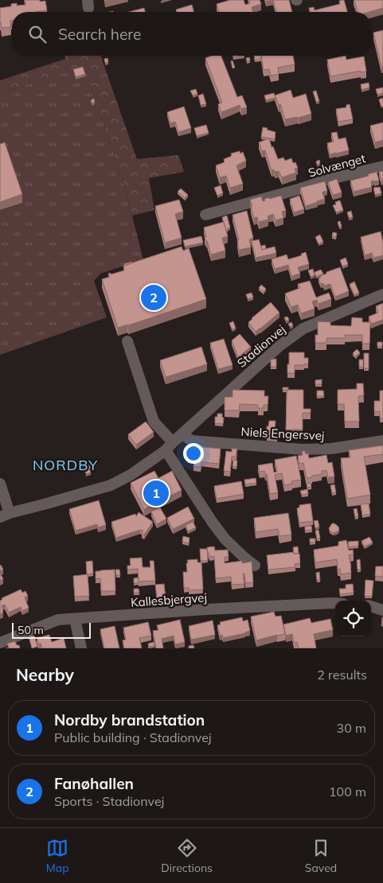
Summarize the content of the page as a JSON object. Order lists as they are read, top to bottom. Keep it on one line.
{"streets":{"street":["Solvænget","Stadionvej","Niels Engersvej","Kallesbjergvej"]},"crossings":[["Stadionvej","Niels Engersvej"]],"districts":["NORDBY"],"scale_bar":"50 m","page":{"search":"Search here","pins":["2","1"],"scale":"50 m","heading":["Nearby","2 results"],"list":[{"mark":"1","name":"Nordby brandstation","note":"Public building · Stadionvej","value":"30 m"},{"mark":"2","name":"Fanøhallen","note":"Sports · Stadionvej","value":"100 m"}],"nav":["Map","Directions","Saved"]}}
